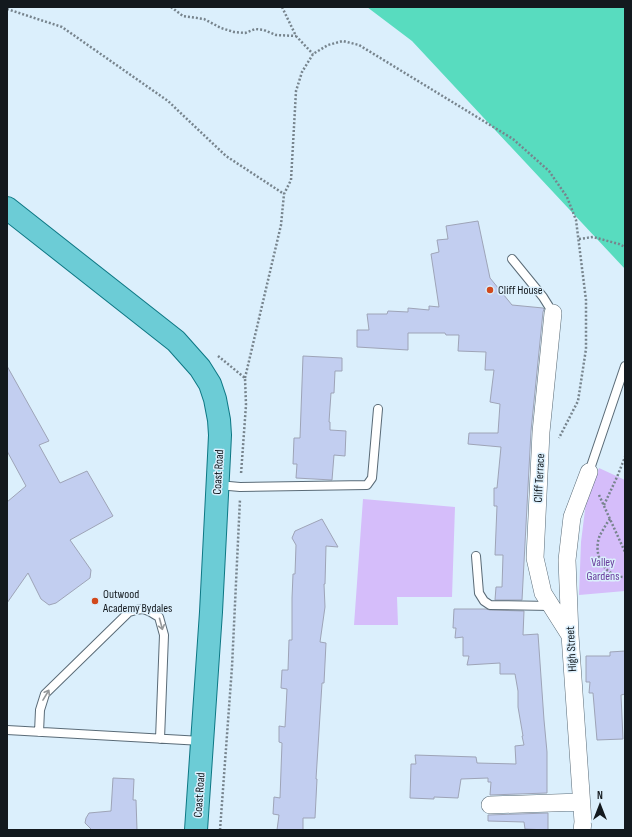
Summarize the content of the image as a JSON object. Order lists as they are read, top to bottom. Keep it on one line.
{"streets":{"main road":["Coast Road"],"street":["Cliff Terrace","High Street"]},"crossings":[["Cliff Terrace","High Street"]],"parks":["Valley Gardens"],"places":["Cliff House","Outwood Academy Bydales"],"north":"top"}
